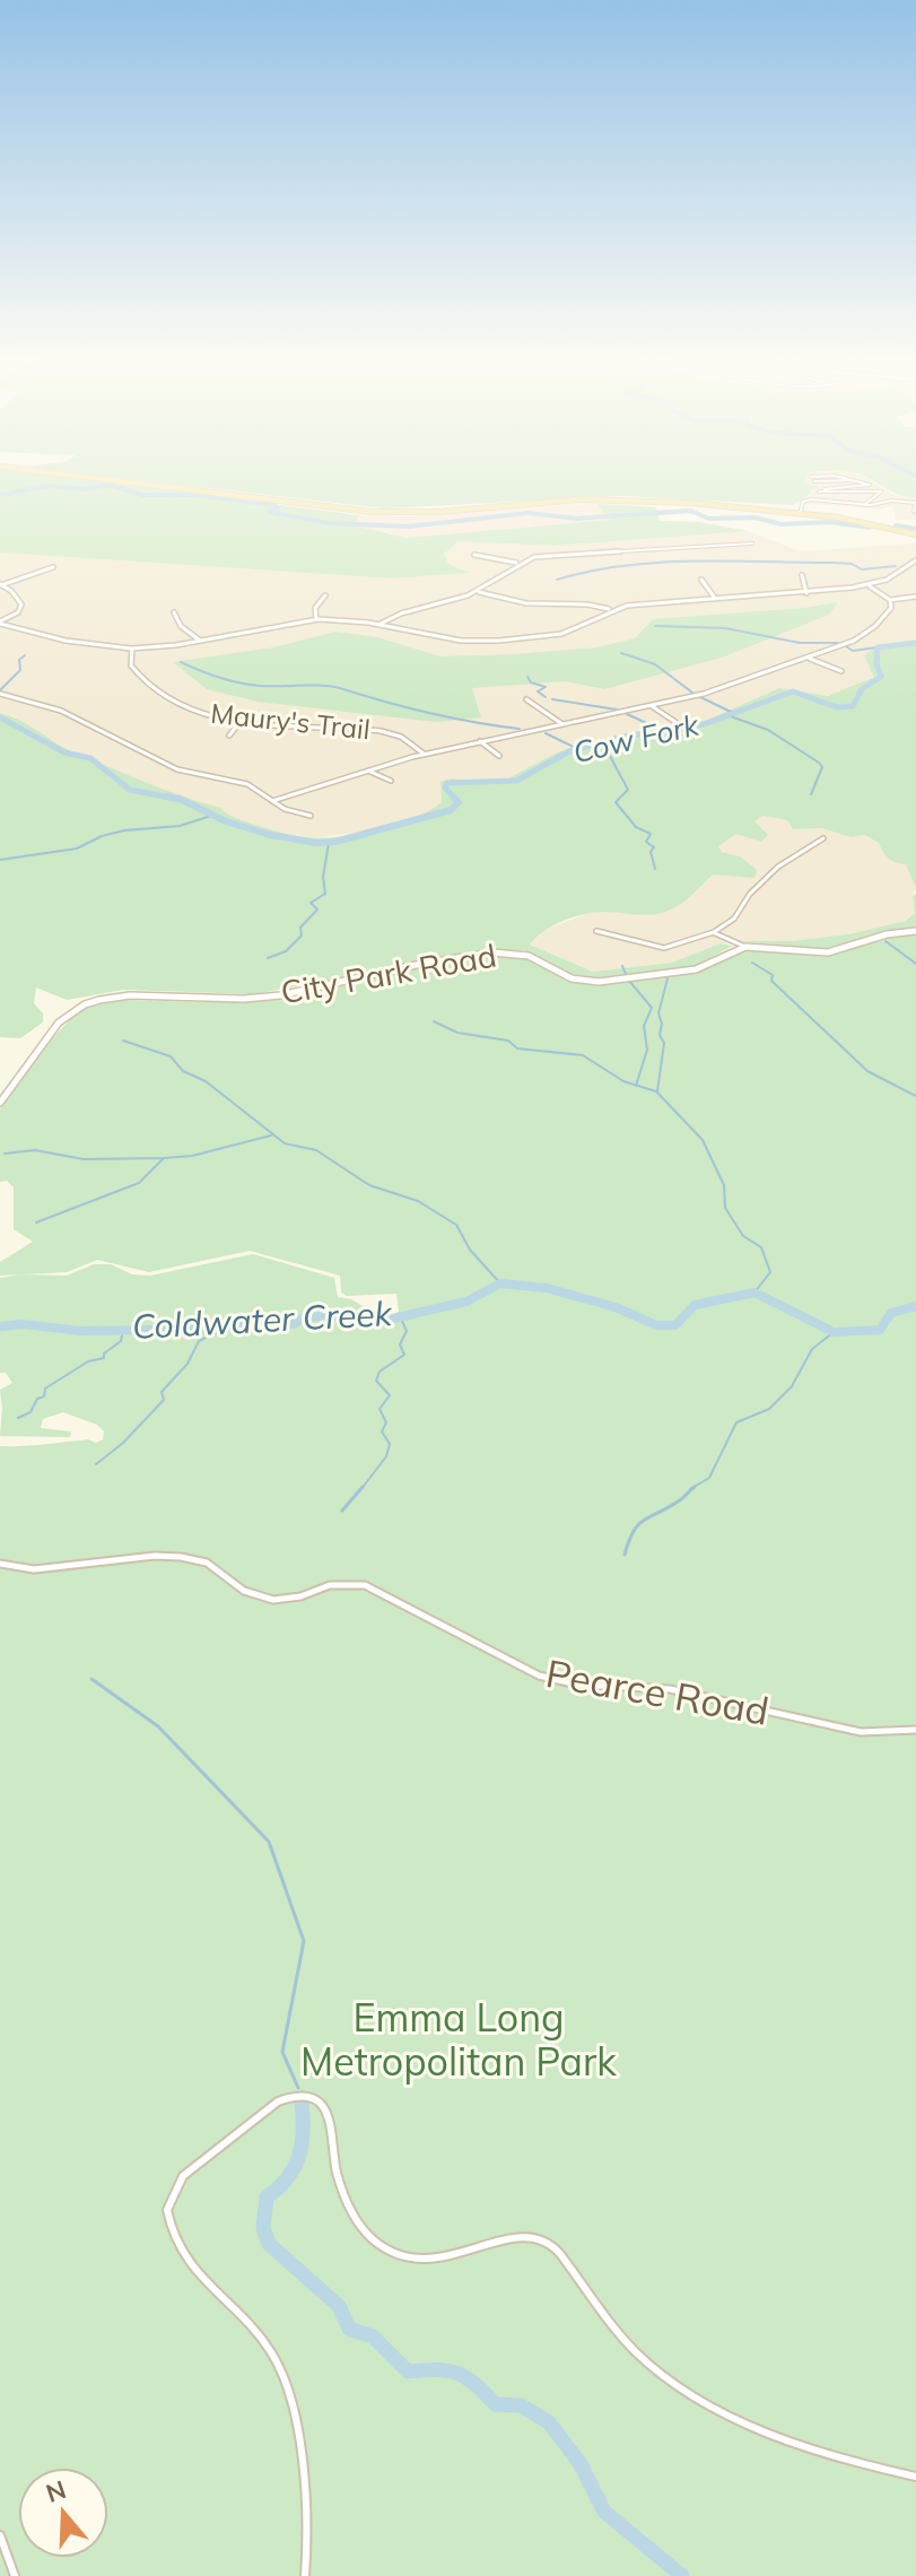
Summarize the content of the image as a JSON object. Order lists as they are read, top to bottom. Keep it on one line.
{"streets":{"street":["Maury's Trail","City Park Road","Pearce Road"]},"water":["Cow Fork","Coldwater Creek"],"parks":["Emma Long Metropolitan Park"],"north":"top"}
